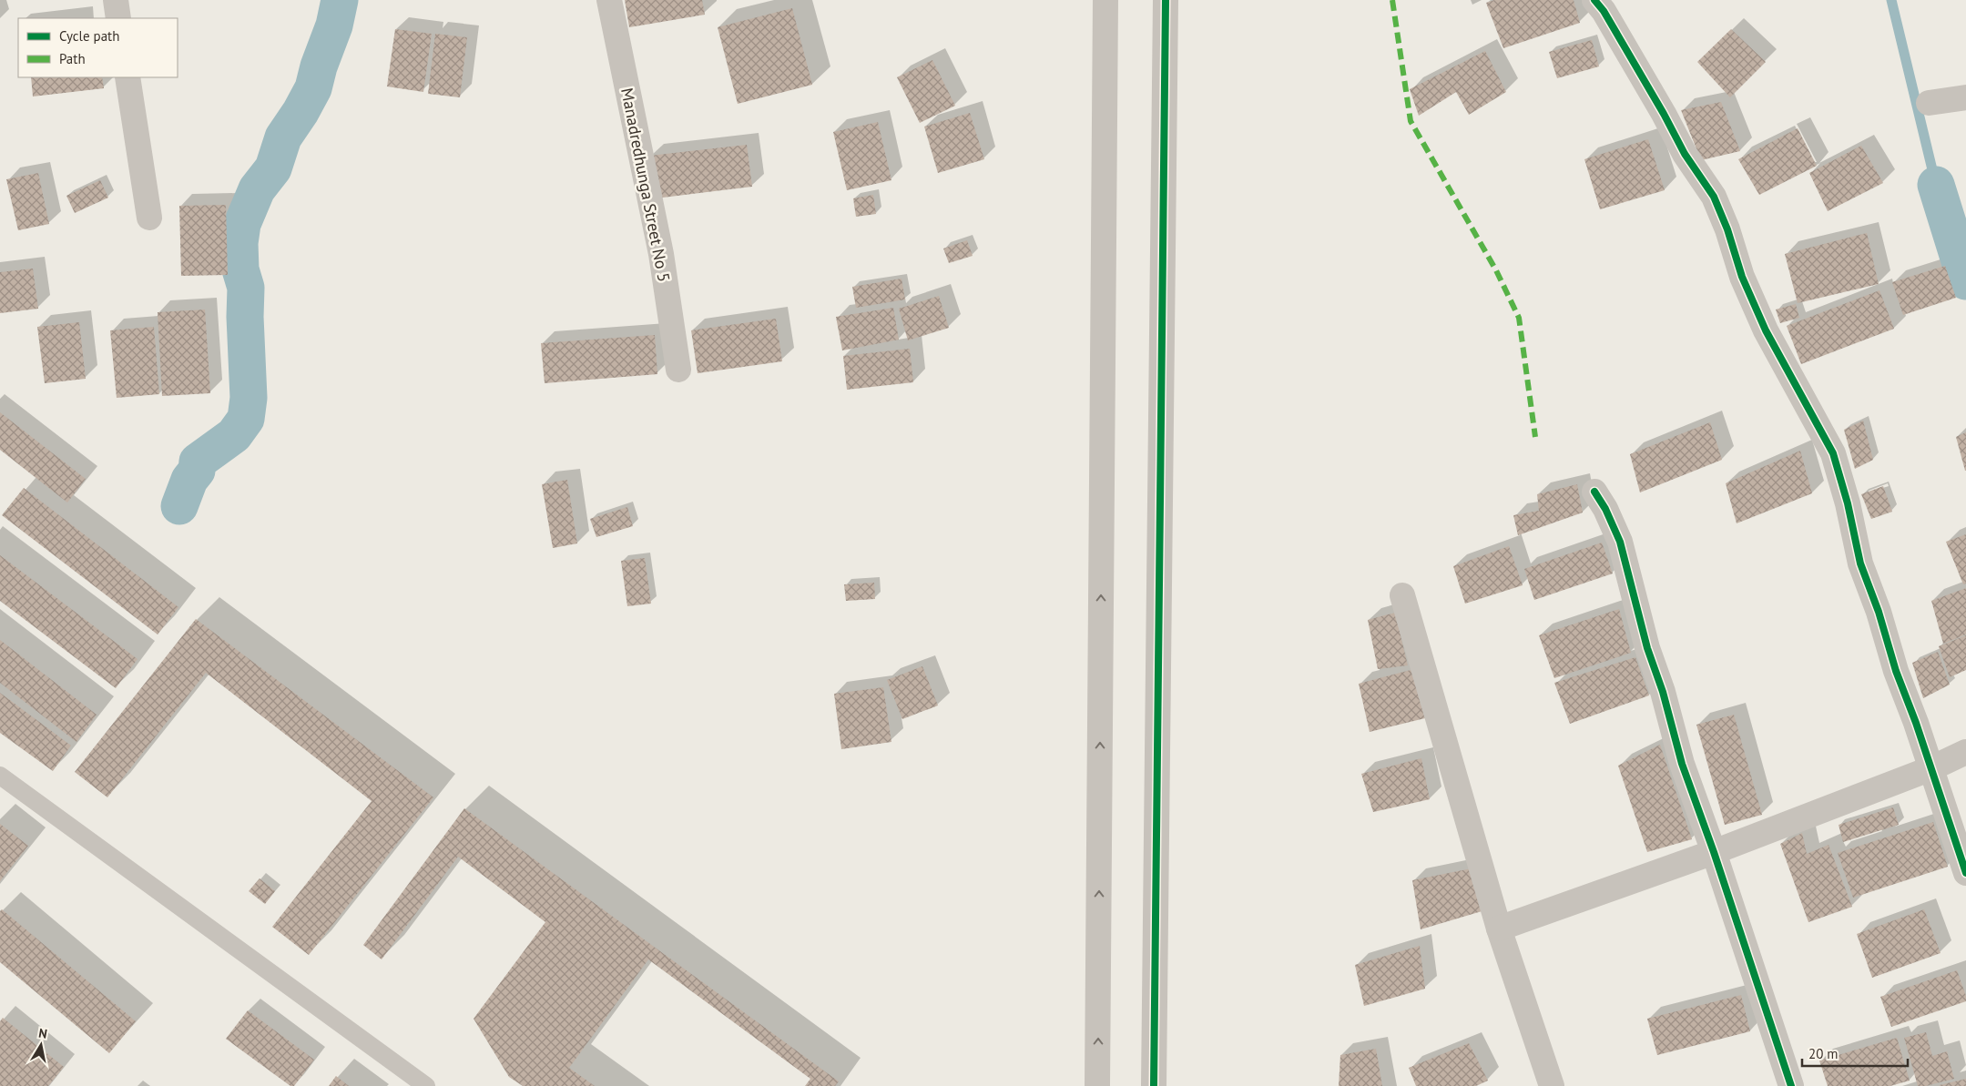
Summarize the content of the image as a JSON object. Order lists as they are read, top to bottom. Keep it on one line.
{"streets":{"street":["Manadredhunga Street No 5"]},"legend":["Cycle path","Path"],"scale_bar":"20 m","north":"top"}
